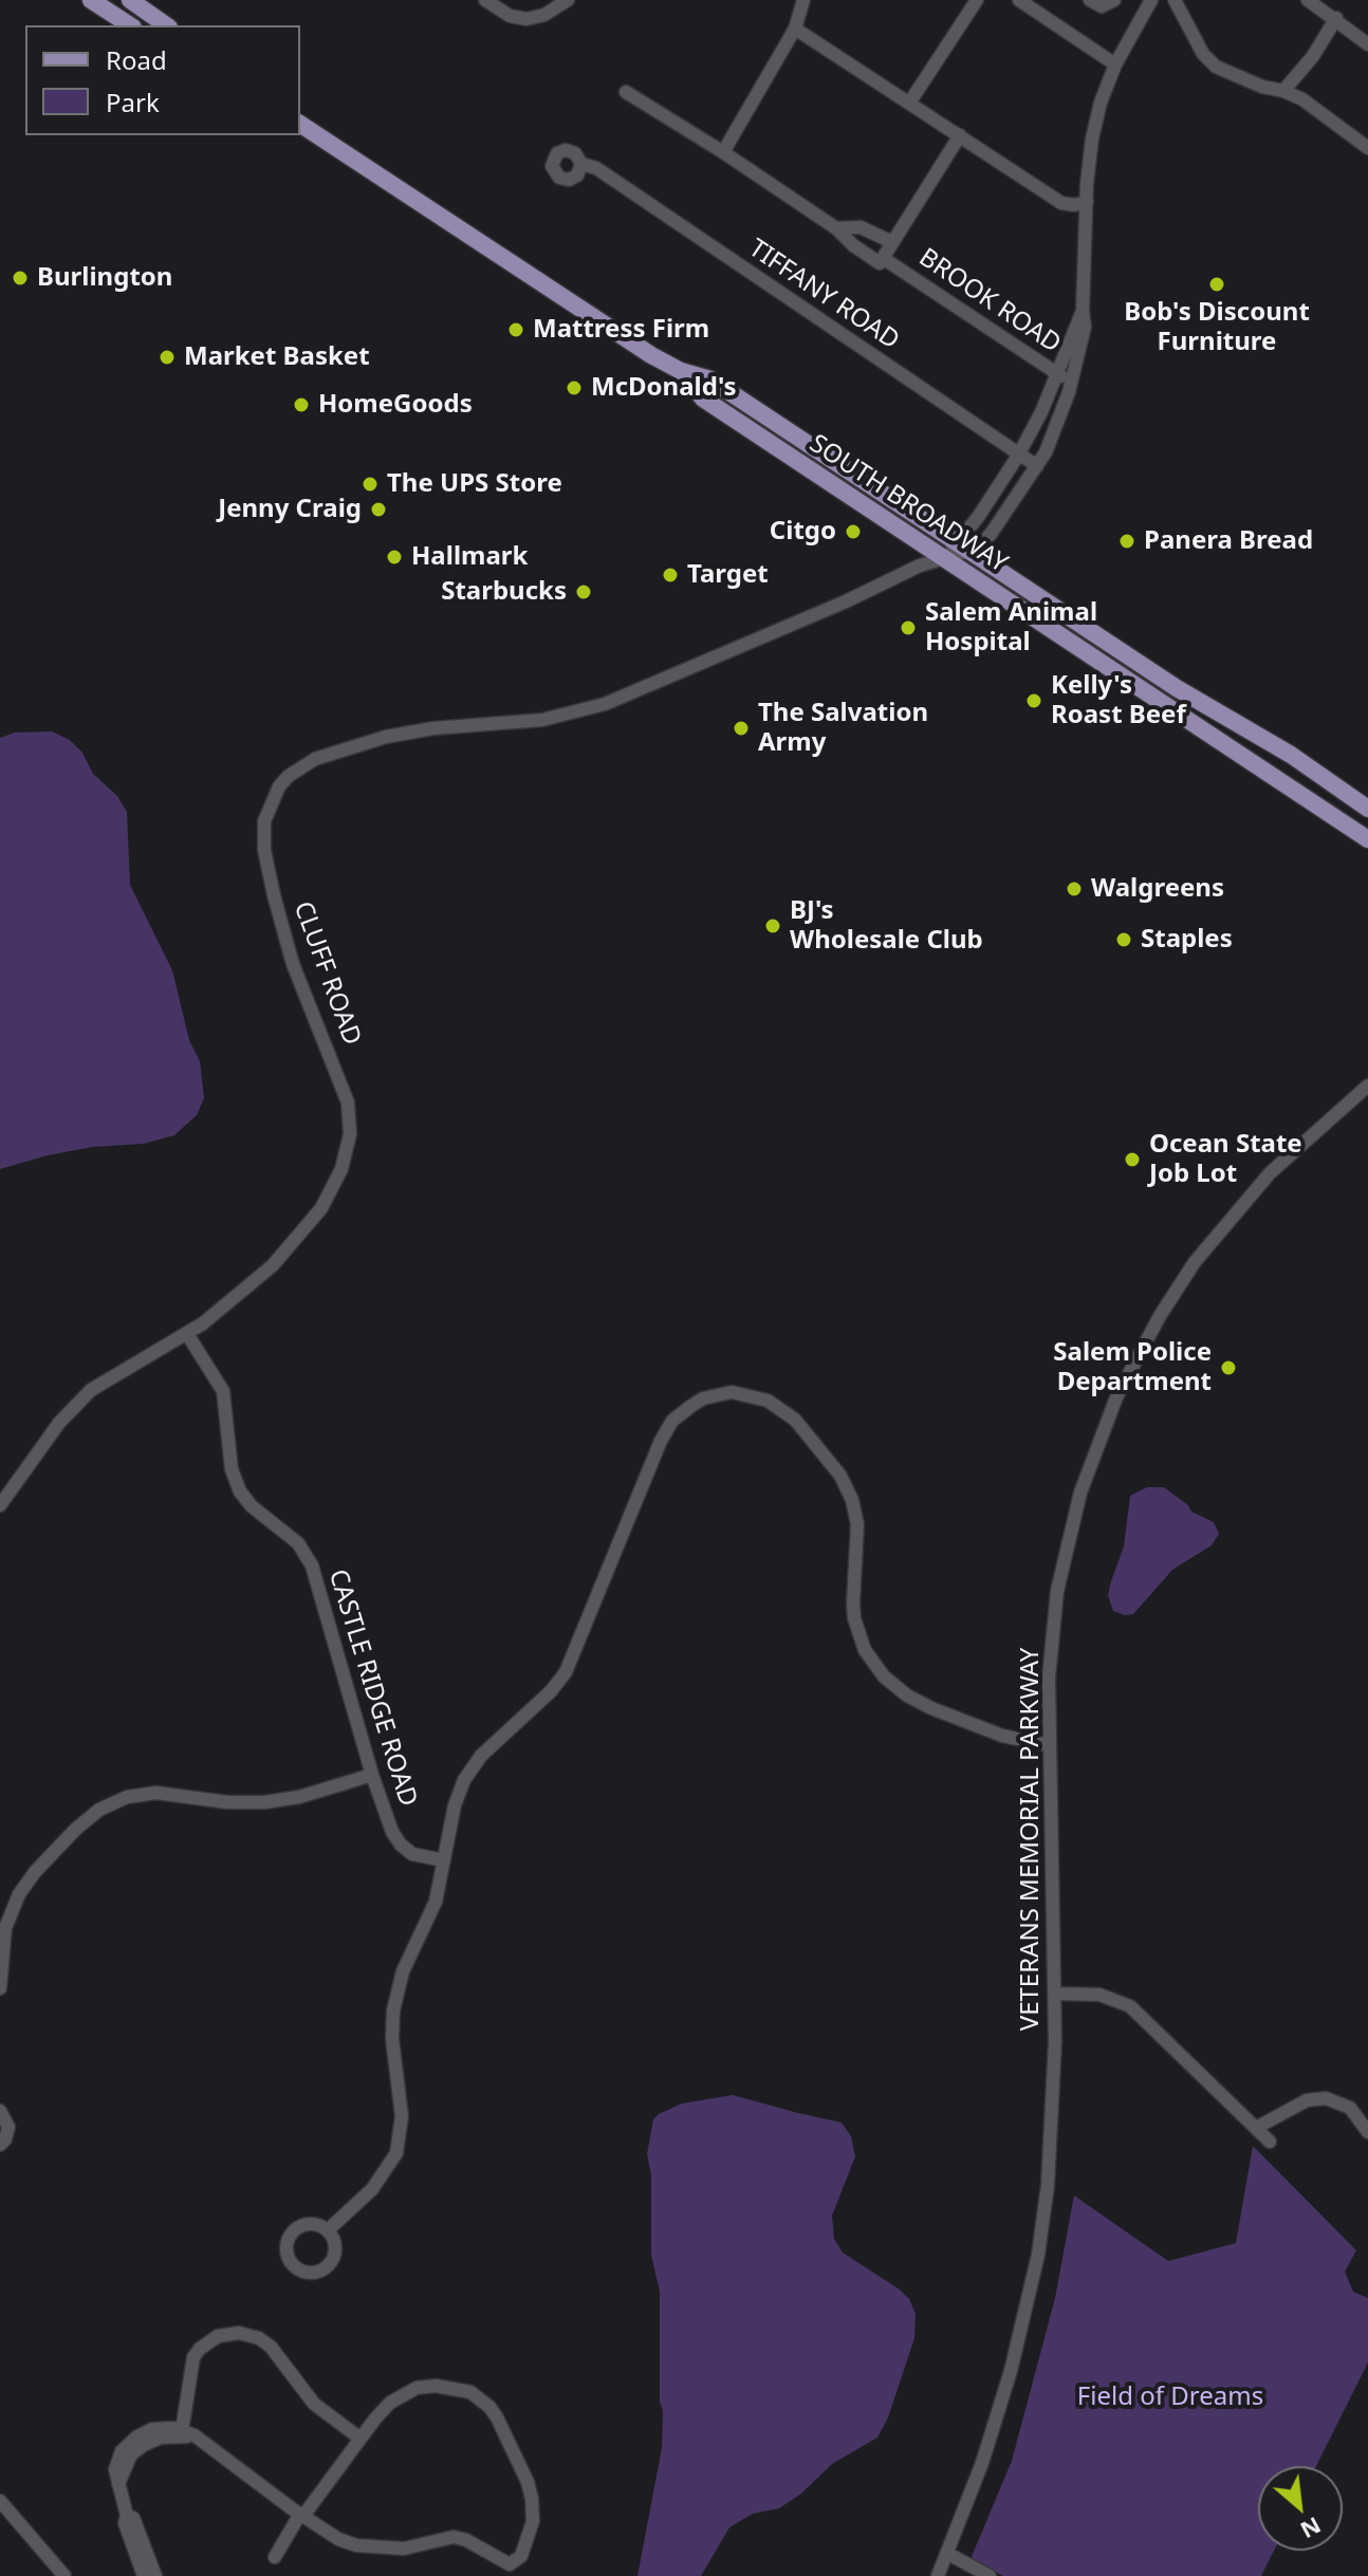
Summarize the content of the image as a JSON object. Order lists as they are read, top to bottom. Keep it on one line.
{"streets":{"main road":["SOUTH BROADWAY"],"street":["TIFFANY ROAD","BROOK ROAD","CLUFF ROAD","CASTLE RIDGE ROAD","VETERANS MEMORIAL PARKWAY"]},"crossings":[["SOUTH BROADWAY","CLUFF ROAD"],["CLUFF ROAD","CASTLE RIDGE ROAD"]],"parks":["Field of Dreams"],"places":["Burlington","Bob's Discount Furniture","Mattress Firm","Market Basket","McDonald's","HomeGoods","The UPS Store","Jenny Craig","Citgo","Panera Bread","Hallmark","Target","Starbucks","Salem Animal Hospital","Kelly's Roast Beef","The Salvation Army","Walgreens","BJ's Wholesale Club","Staples","Ocean State Job Lot","Salem Police Department"],"legend":["Road","Park"],"north":"bottom right"}
